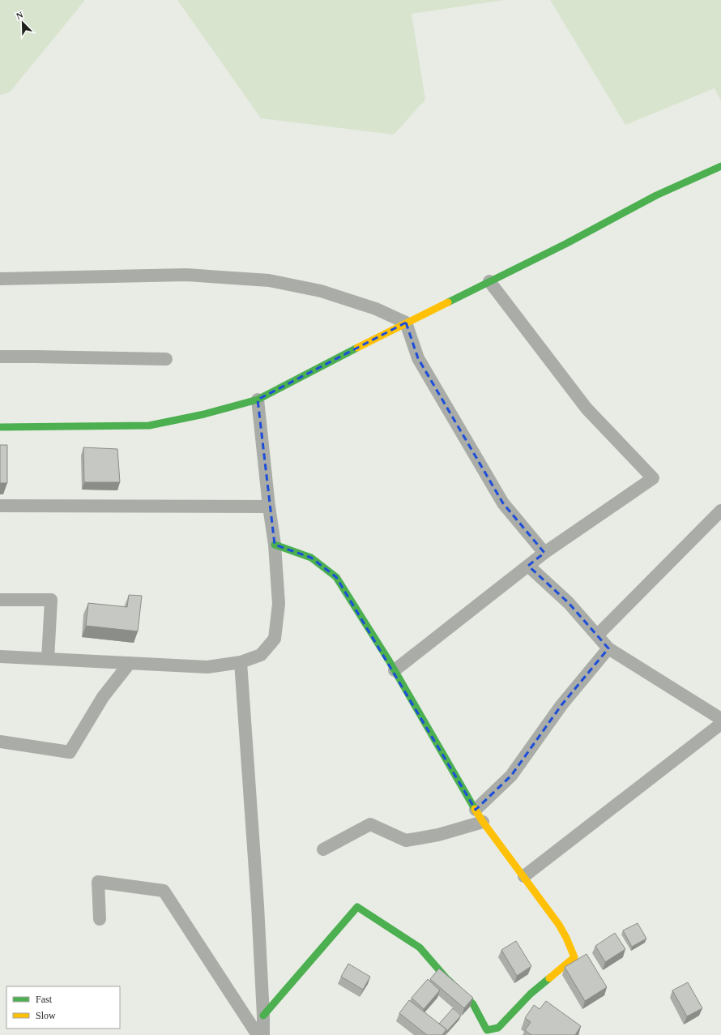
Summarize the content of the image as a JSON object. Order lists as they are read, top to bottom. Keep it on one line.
{"legend":["Fast","Slow"],"north":"top left"}
